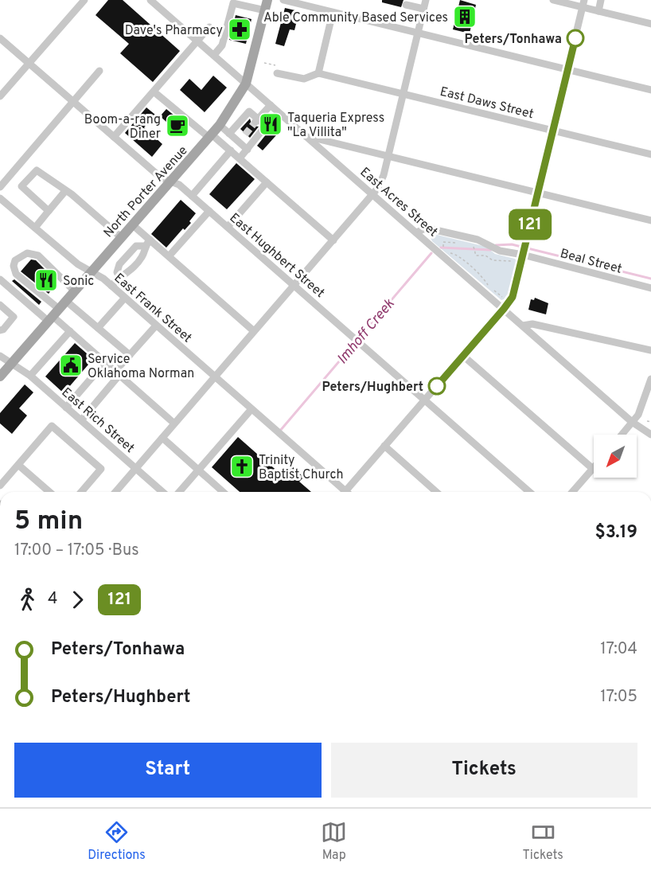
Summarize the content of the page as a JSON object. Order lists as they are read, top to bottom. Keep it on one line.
{"streets":{"main road":["North Porter Avenue"],"street":["East Daws Street","East Acres Street","East Hughbert Street","Beal Street","East Frank Street","East Rich Street"]},"crossings":[["North Porter Avenue","East Acres Street"],["North Porter Avenue","East Hughbert Street"],["North Porter Avenue","East Frank Street"],["North Porter Avenue","East Rich Street"],["East Acres Street","Beal Street"]],"water":["Imhoff Creek"],"places":{"building":["Able Community Based Services"],"pharmacy":["Dave's Pharmacy"],"other":["Peters/Tonhawa","Peters/Hughbert"],"restaurant":["Taqueria Express \"La Villita\"","Sonic"],"cafe":["Boom-a-rang Diner"],"public building":["Service Oklahoma Norman"],"church":["Trinity Baptist Church"]},"lines":["bus line 121"],"north":"bottom left","page":{"on_map":"121","heading":["5 min","17:00 – 17:05 · Bus","$3.19"],"legs":["4","121"],"list":[{"name":"Peters/Tonhawa","value":"17:04"},{"name":"Peters/Hughbert","value":"17:05"}],"buttons":["Start","Tickets"],"tabs":["Directions","Map","Tickets"]}}
